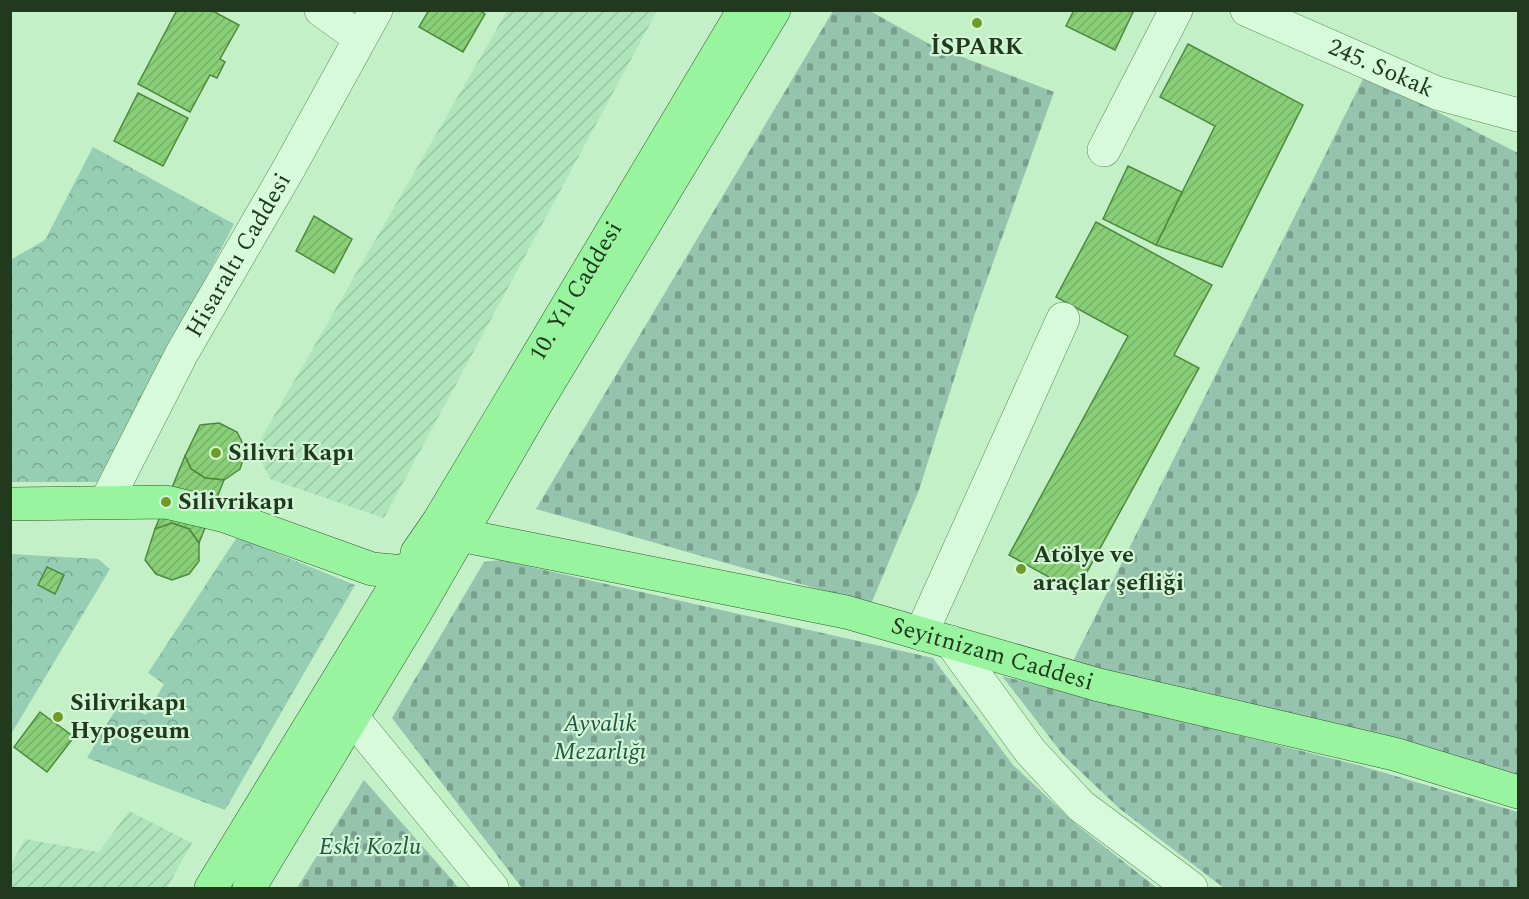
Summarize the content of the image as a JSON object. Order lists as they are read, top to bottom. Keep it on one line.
{"streets":{"main road":["10. Yıl Caddesi","Seyitnizam Caddesi"],"street":["245. Sokak","Hisaraltı Caddesi"]},"crossings":[["10. Yıl Caddesi","Seyitnizam Caddesi"]],"parks":["Ayvalık Mezarlığı","Eski Kozlu"],"places":["İSPARK","Silivri Kapı","Silivrikapı","Atölye ve araçlar şefliği","Silivrikapı Hypogeum"]}
